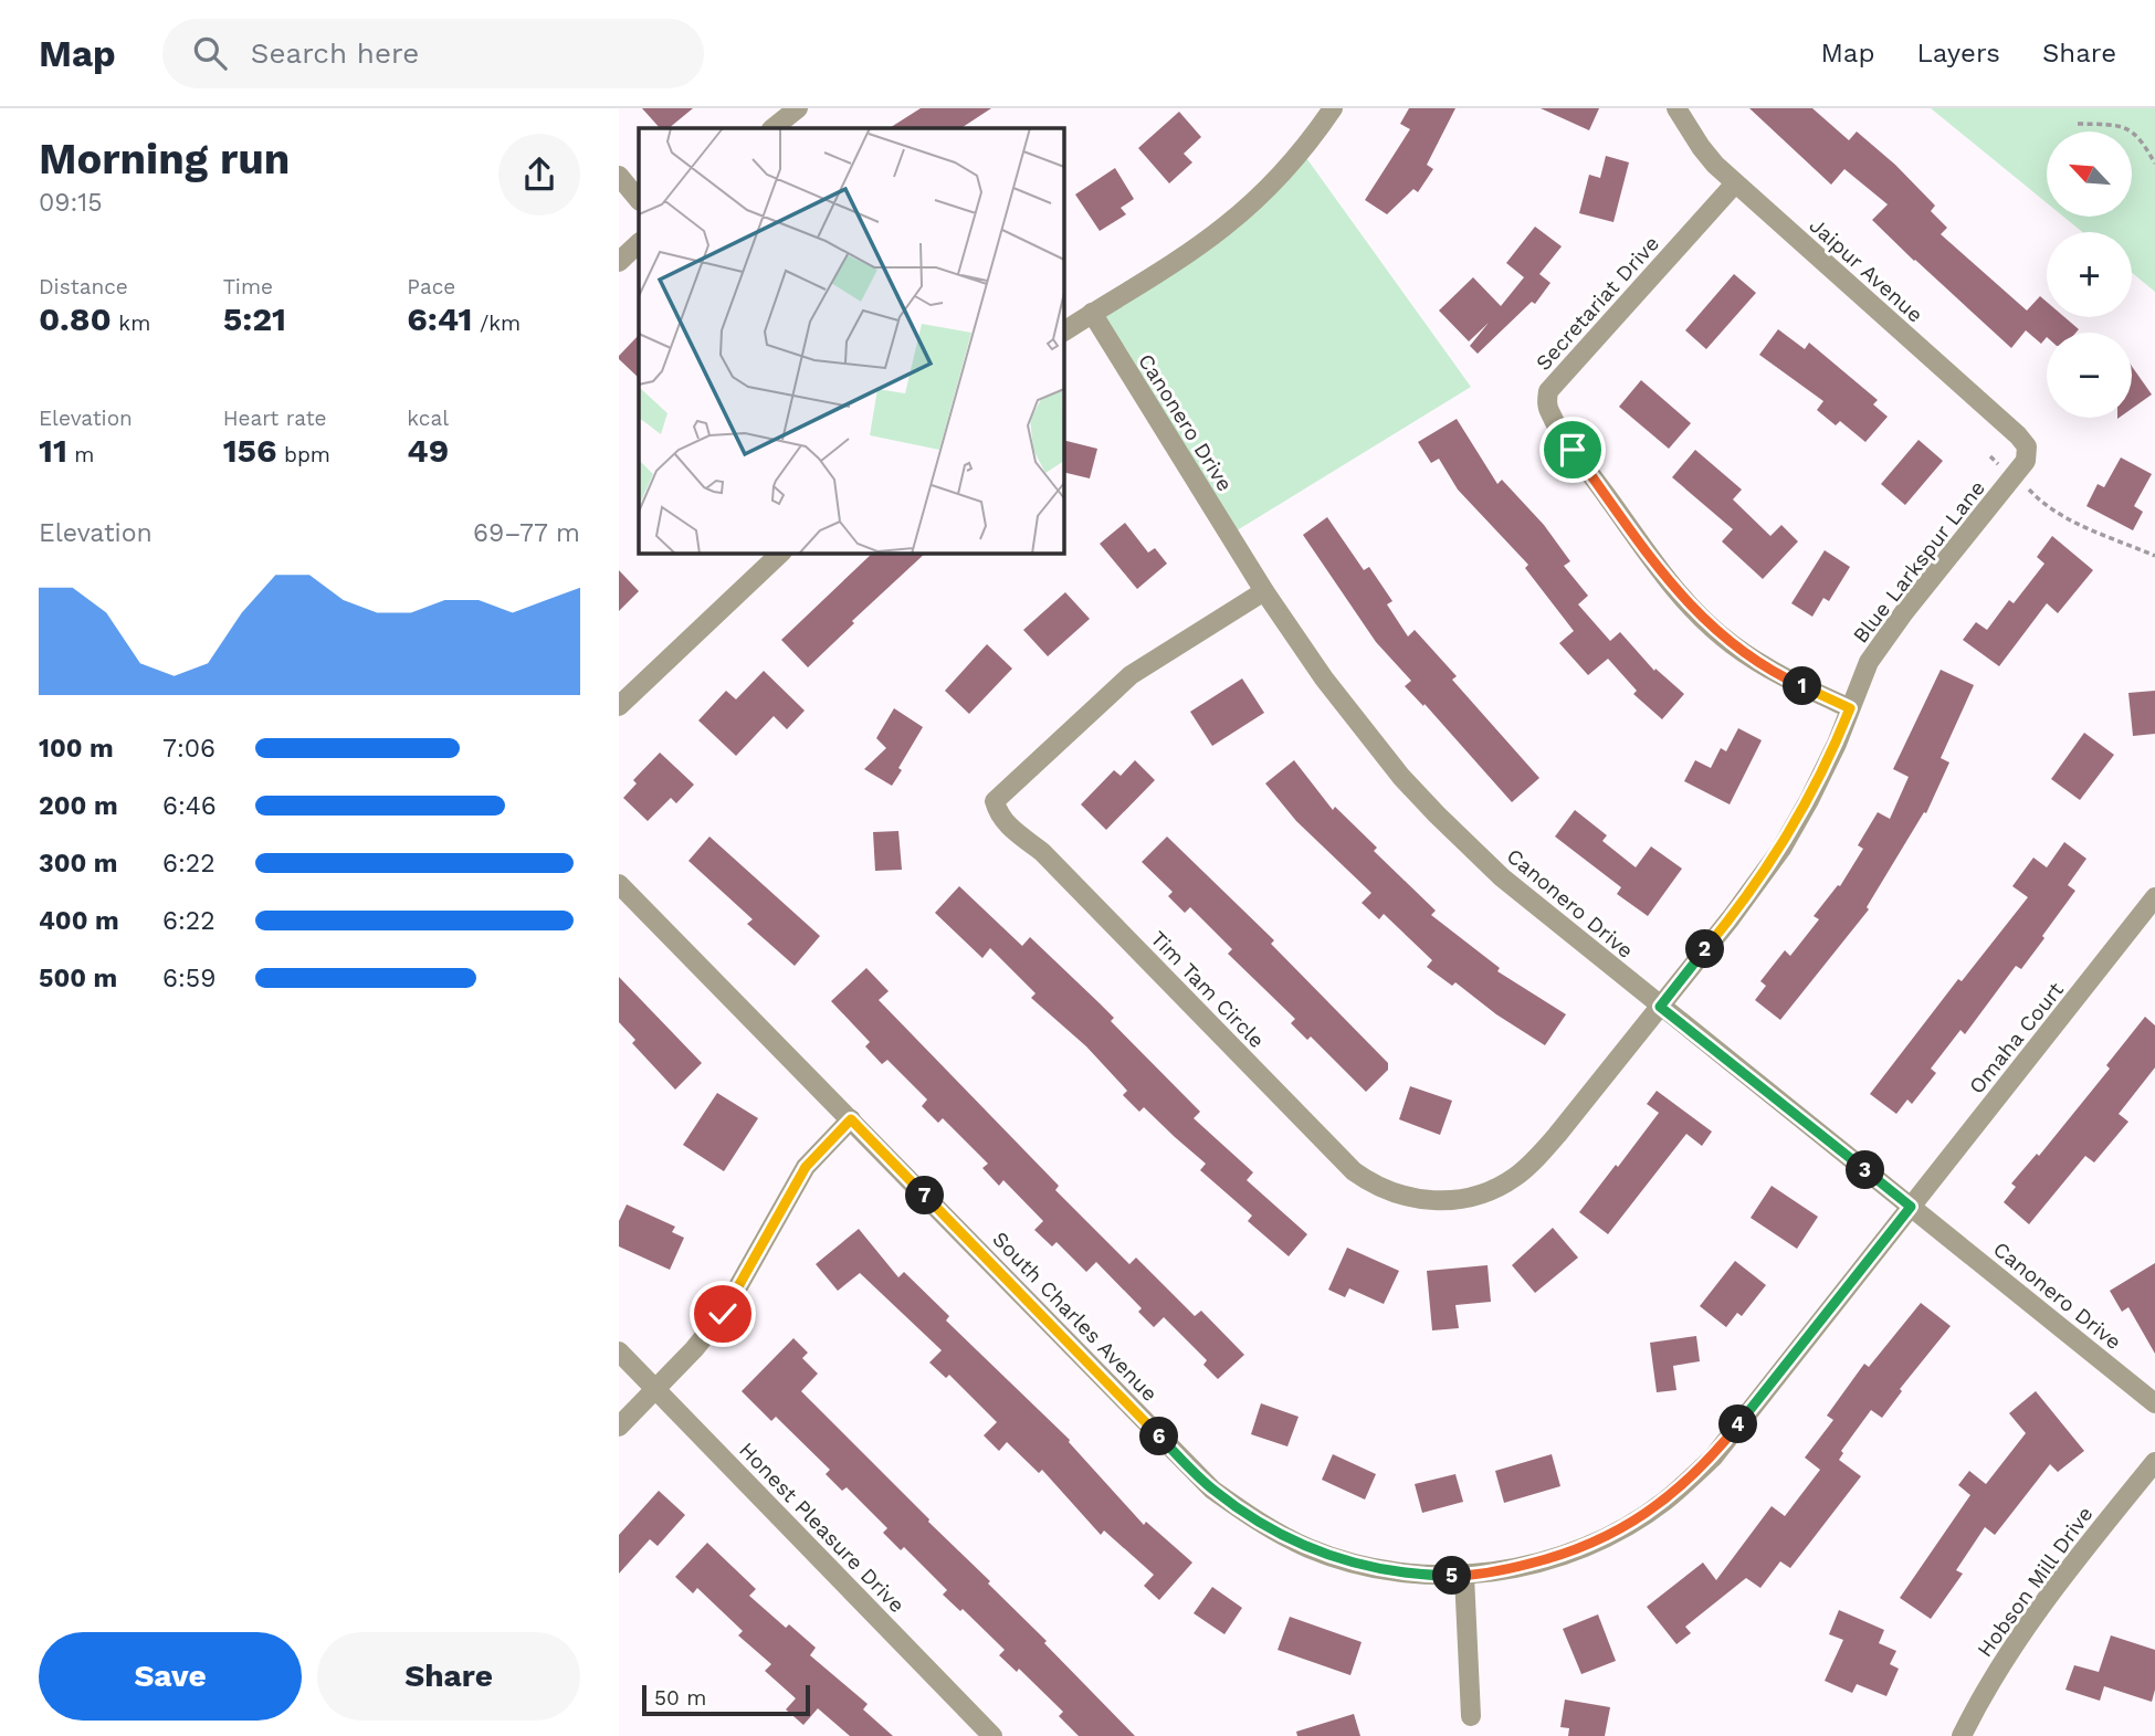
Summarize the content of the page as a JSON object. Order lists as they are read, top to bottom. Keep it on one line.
{"streets":{"street":["Jaipur Avenue","Secretariat Drive","Canonero Drive","Blue Larkspur Lane","Tim Tam Circle","Omaha Court","South Charles Avenue","Honest Pleasure Drive","Hobson Mill Drive"]},"crossings":[["Jaipur Avenue","Secretariat Drive"],["Jaipur Avenue","Blue Larkspur Lane"],["Secretariat Drive","Blue Larkspur Lane"],["Canonero Drive","Blue Larkspur Lane"],["Canonero Drive","Tim Tam Circle"],["Canonero Drive","Omaha Court"],["Canonero Drive","South Charles Avenue"],["Blue Larkspur Lane","Tim Tam Circle"],["Omaha Court","South Charles Avenue"]],"scale_bar":"50 m","north":"top left","page":{"header":"Map","search":"Search here","nav":["Map","Layers","Share"],"heading":["Morning run","09:15"],"map_buttons":["+","−"],"stats":[["Distance","0.80 km"],["Time","5:21"],["Pace","6:41 /km"],["Elevation","11 m"],["Heart rate","156 bpm"],["kcal","49"]],"chart":["Elevation","69–77 m"],"pins":["1","2","3","7","4","6","5"],"list":[{"name":"100 m","note":"7:06"},{"name":"200 m","note":"6:46"},{"name":"300 m","note":"6:22"},{"name":"400 m","note":"6:22"},{"name":"500 m","note":"6:59"}],"buttons":["Save","Share"],"scale":"50 m"}}
